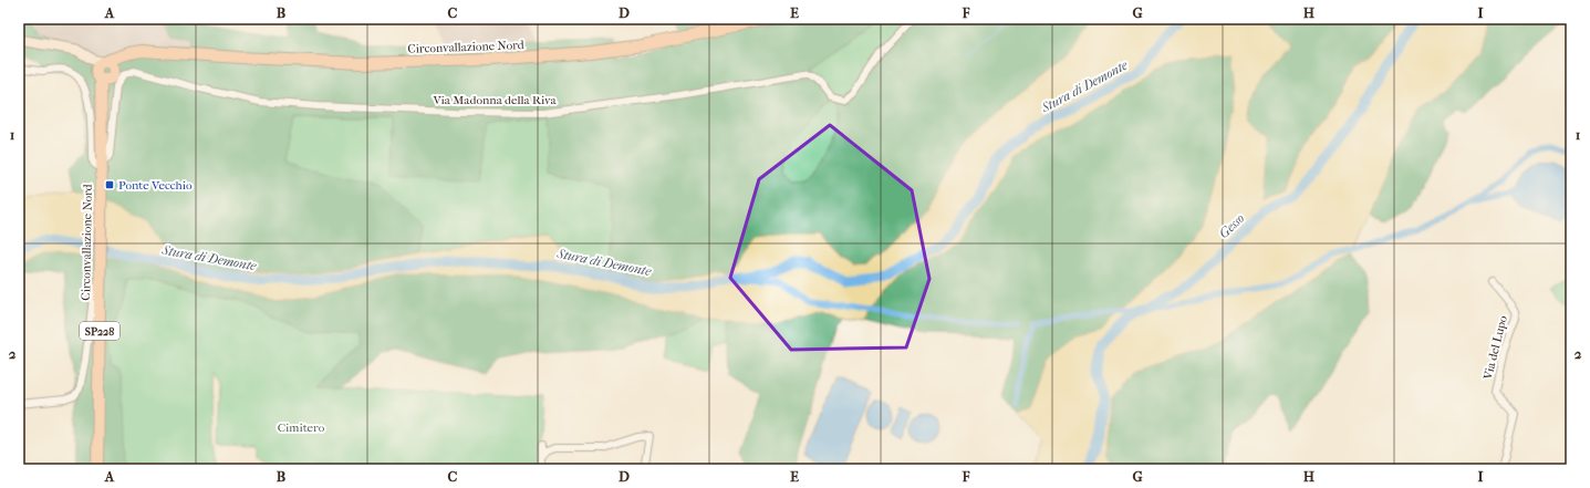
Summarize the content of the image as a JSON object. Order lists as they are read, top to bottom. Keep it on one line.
{"streets":{"main road":["Circonvallazione Nord","SP228"],"street":["Via Madonna della Riva","Via del Lupo"]},"crossings":[["Circonvallazione Nord","Via Madonna della Riva"]],"water":["Stura di Demonte","Gesso"],"parks":["Cimitero"],"places":{"transit":["Ponte Vecchio"]},"grid":{"columns":["A","B","C","D","E","F","G","H","I"],"rows":["1","2"]}}
